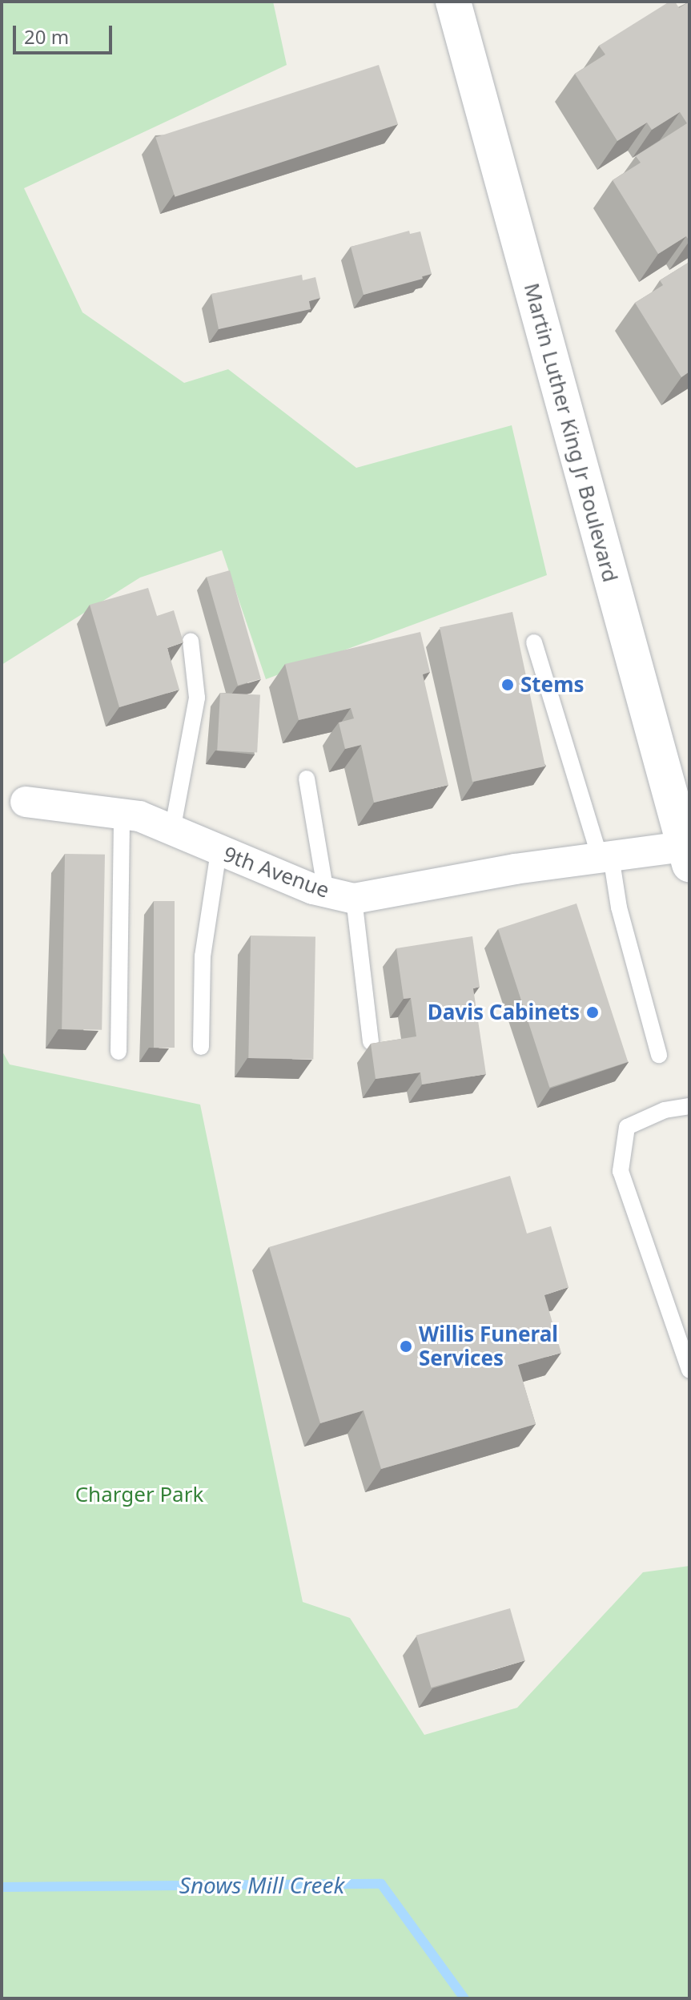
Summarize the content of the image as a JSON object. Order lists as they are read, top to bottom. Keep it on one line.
{"streets":{"main road":["Martin Luther King Jr Boulevard"],"street":["9th Avenue"]},"crossings":[["Martin Luther King Jr Boulevard","9th Avenue"]],"water":["Snows Mill Creek"],"parks":["Charger Park"],"places":["Stems","Davis Cabinets","Willis Funeral Services"],"scale_bar":"20 m"}
